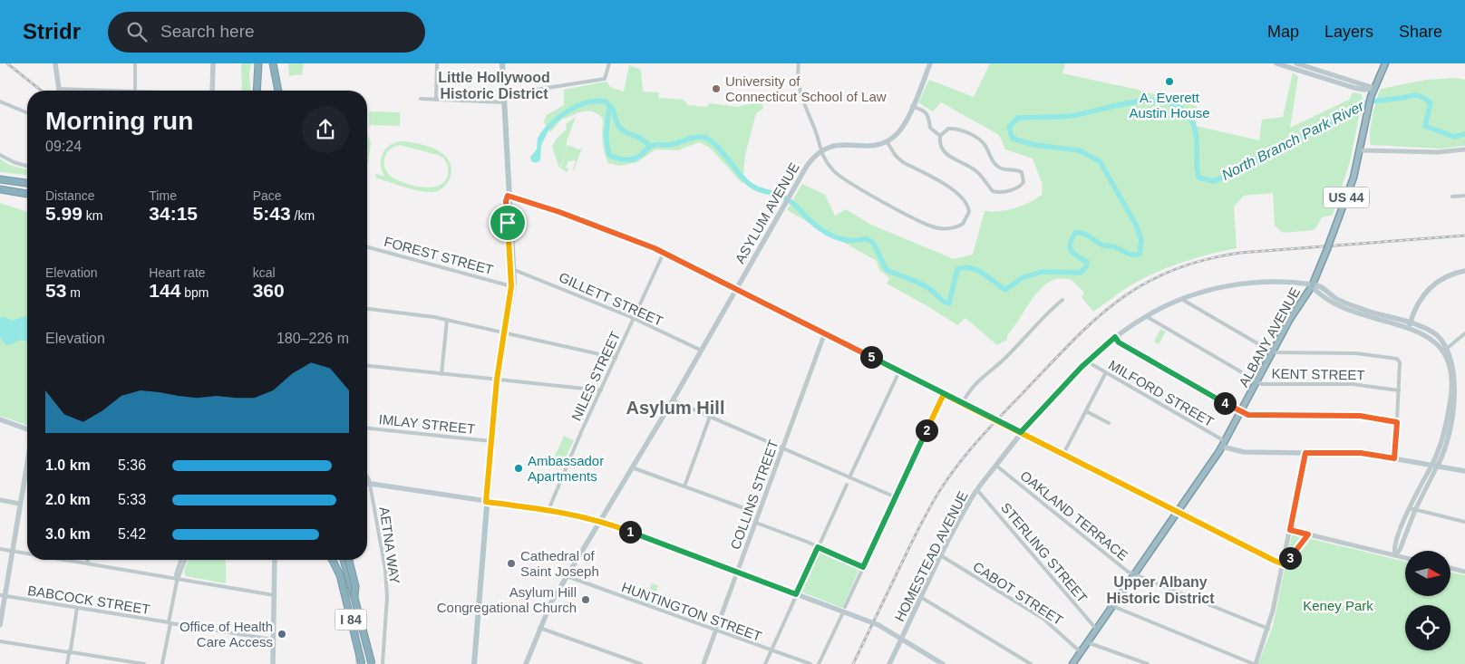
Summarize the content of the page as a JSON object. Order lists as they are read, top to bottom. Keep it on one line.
{"streets":{"highway":["US 44","ALBANY AVENUE","I 84"],"main road":["ASYLUM AVENUE","HOMESTEAD AVENUE"],"street":["FOREST STREET","GILLETT STREET","KENT STREET","NILES STREET","MILFORD STREET","IMLAY STREET","COLLINS STREET","OAKLAND TERRACE","AETNA WAY","STERLING STREET","CABOT STREET","BABCOCK STREET","HUNTINGTON STREET"]},"crossings":[["ASYLUM AVENUE","GILLETT STREET"],["ASYLUM AVENUE","HUNTINGTON STREET"],["GILLETT STREET","NILES STREET"],["ALBANY AVENUE","KENT STREET"],["ALBANY AVENUE","MILFORD STREET"],["ALBANY AVENUE","OAKLAND TERRACE"],["ALBANY AVENUE","STERLING STREET"],["ALBANY AVENUE","HOMESTEAD AVENUE"],["ALBANY AVENUE","CABOT STREET"],["KENT STREET","HOMESTEAD AVENUE"],["MILFORD STREET","HOMESTEAD AVENUE"],["COLLINS STREET","HUNTINGTON STREET"],["OAKLAND TERRACE","HOMESTEAD AVENUE"],["STERLING STREET","HOMESTEAD AVENUE"],["HOMESTEAD AVENUE","CABOT STREET"]],"districts":["Little Hollywood Historic District","Asylum Hill","Upper Albany Historic District"],"water":["North Branch Park River"],"parks":["Keney Park"],"places":["A. Everett Austin House","University of Connecticut School of Law","Ambassador Apartments","Cathedral of Saint Joseph","Asylum Hill Congregational Church","Office of Health Care Access"],"north":"right","page":{"header":"Stridr","search":"Search here","nav":["Map","Layers","Share"],"heading":["Morning run","09:24"],"stats":[["Distance","5.99 km"],["Time","34:15"],["Pace","5:43 /km"],["Elevation","53 m"],["Heart rate","144 bpm"],["kcal","360"]],"chart":["Elevation","180–226 m"],"pins":["5","4","2","1","3"],"list":[{"name":"1.0 km","note":"5:36"},{"name":"2.0 km","note":"5:33"},{"name":"3.0 km","note":"5:42"}]}}
